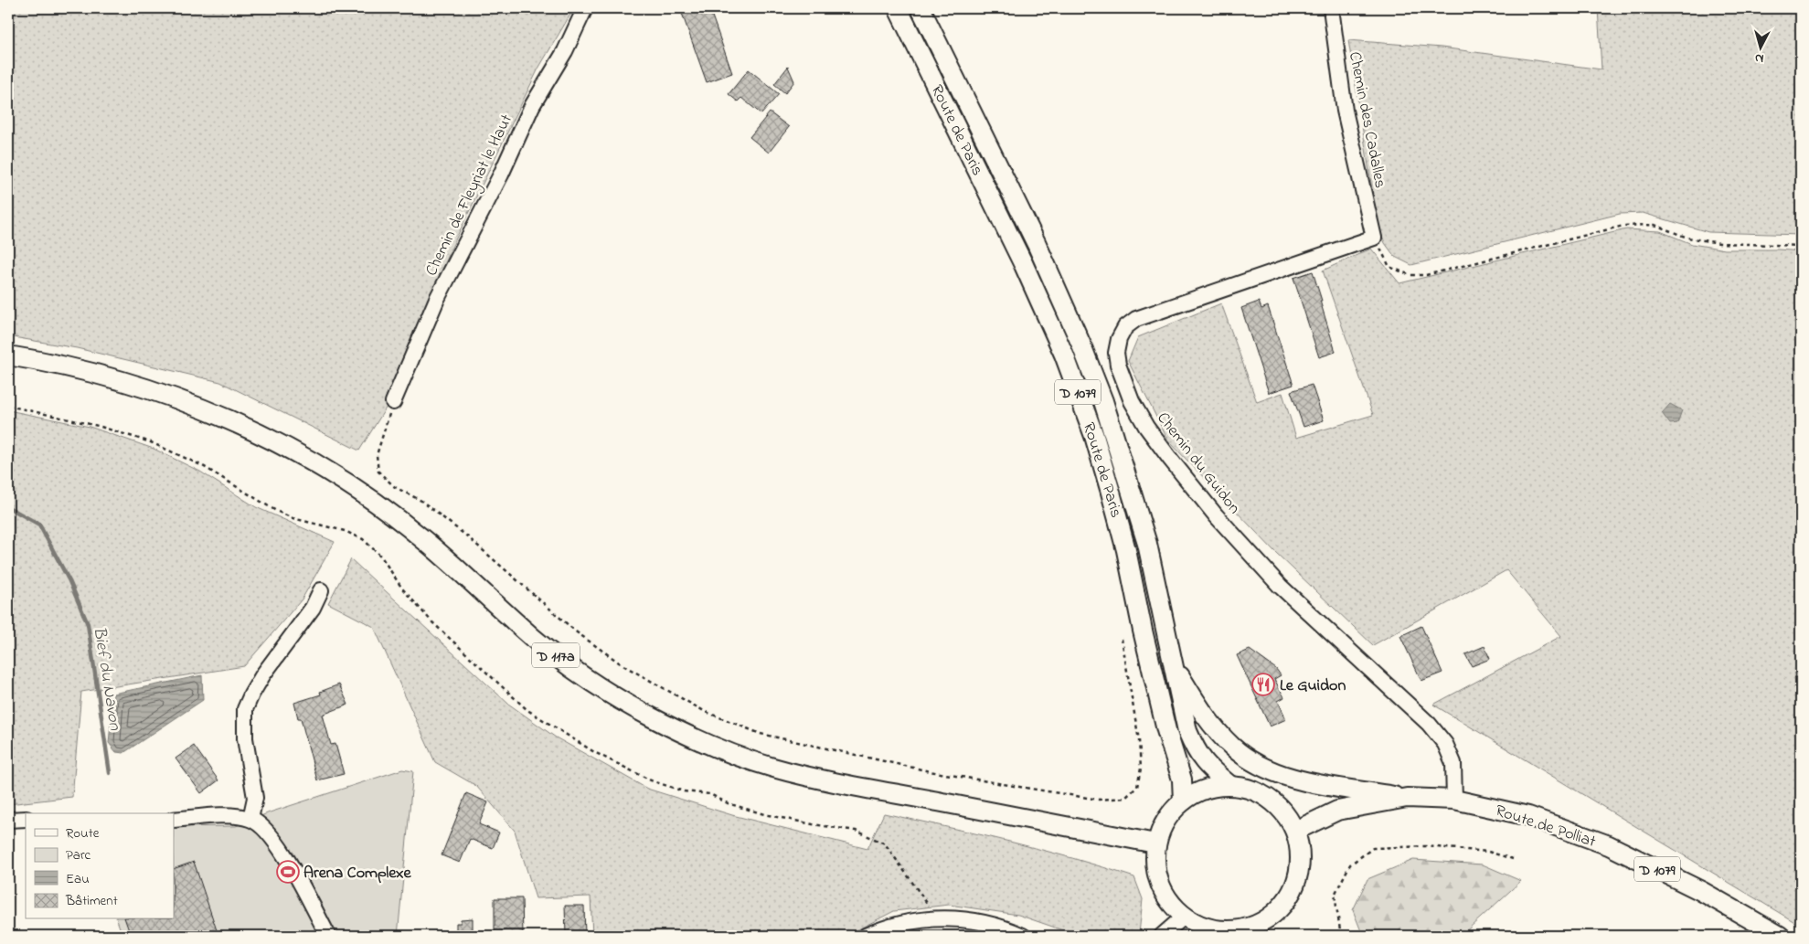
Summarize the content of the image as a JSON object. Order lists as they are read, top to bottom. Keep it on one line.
{"streets":{"main road":["Route de Paris","D 1079","D 117a","Route de Polliat"],"street":["Chemin des Cadalles","Chemin de Fleyriat le Haut","Chemin du Guidon"]},"crossings":[["Chemin des Cadalles","Chemin du Guidon"],["Route de Paris","D 117a"],["Route de Paris","Route de Polliat"],["Chemin du Guidon","Route de Polliat"],["D 117a","Route de Polliat"]],"water":["Bief du Navon"],"places":{"restaurant":["Le Guidon"],"sports":["Arena Complexe"]},"legend":["Route","Parc","Eau","Bâtiment"],"north":"bottom"}
